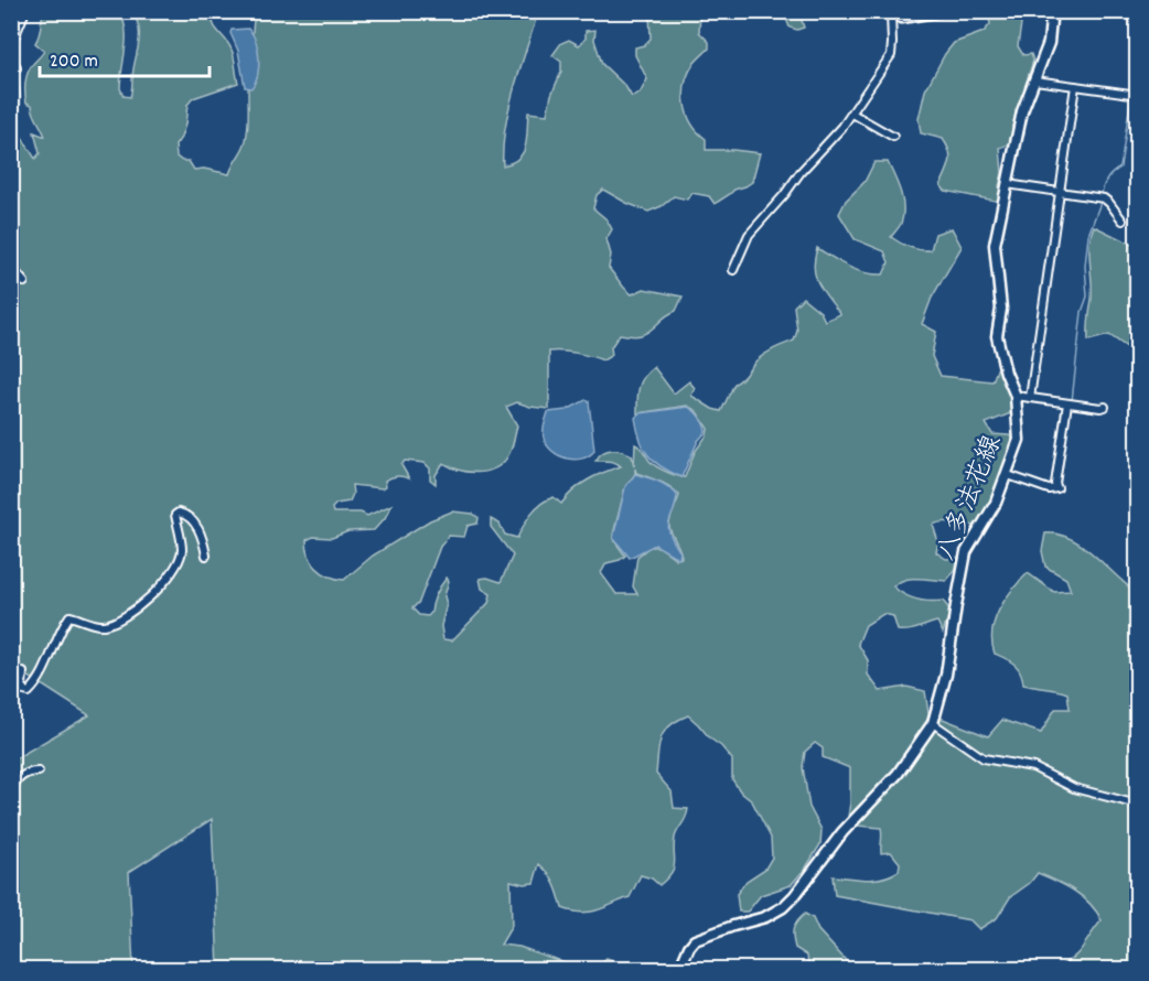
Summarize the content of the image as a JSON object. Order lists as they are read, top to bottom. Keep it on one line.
{"streets":{"main road":["八多法花線"]},"scale_bar":"200 m"}
